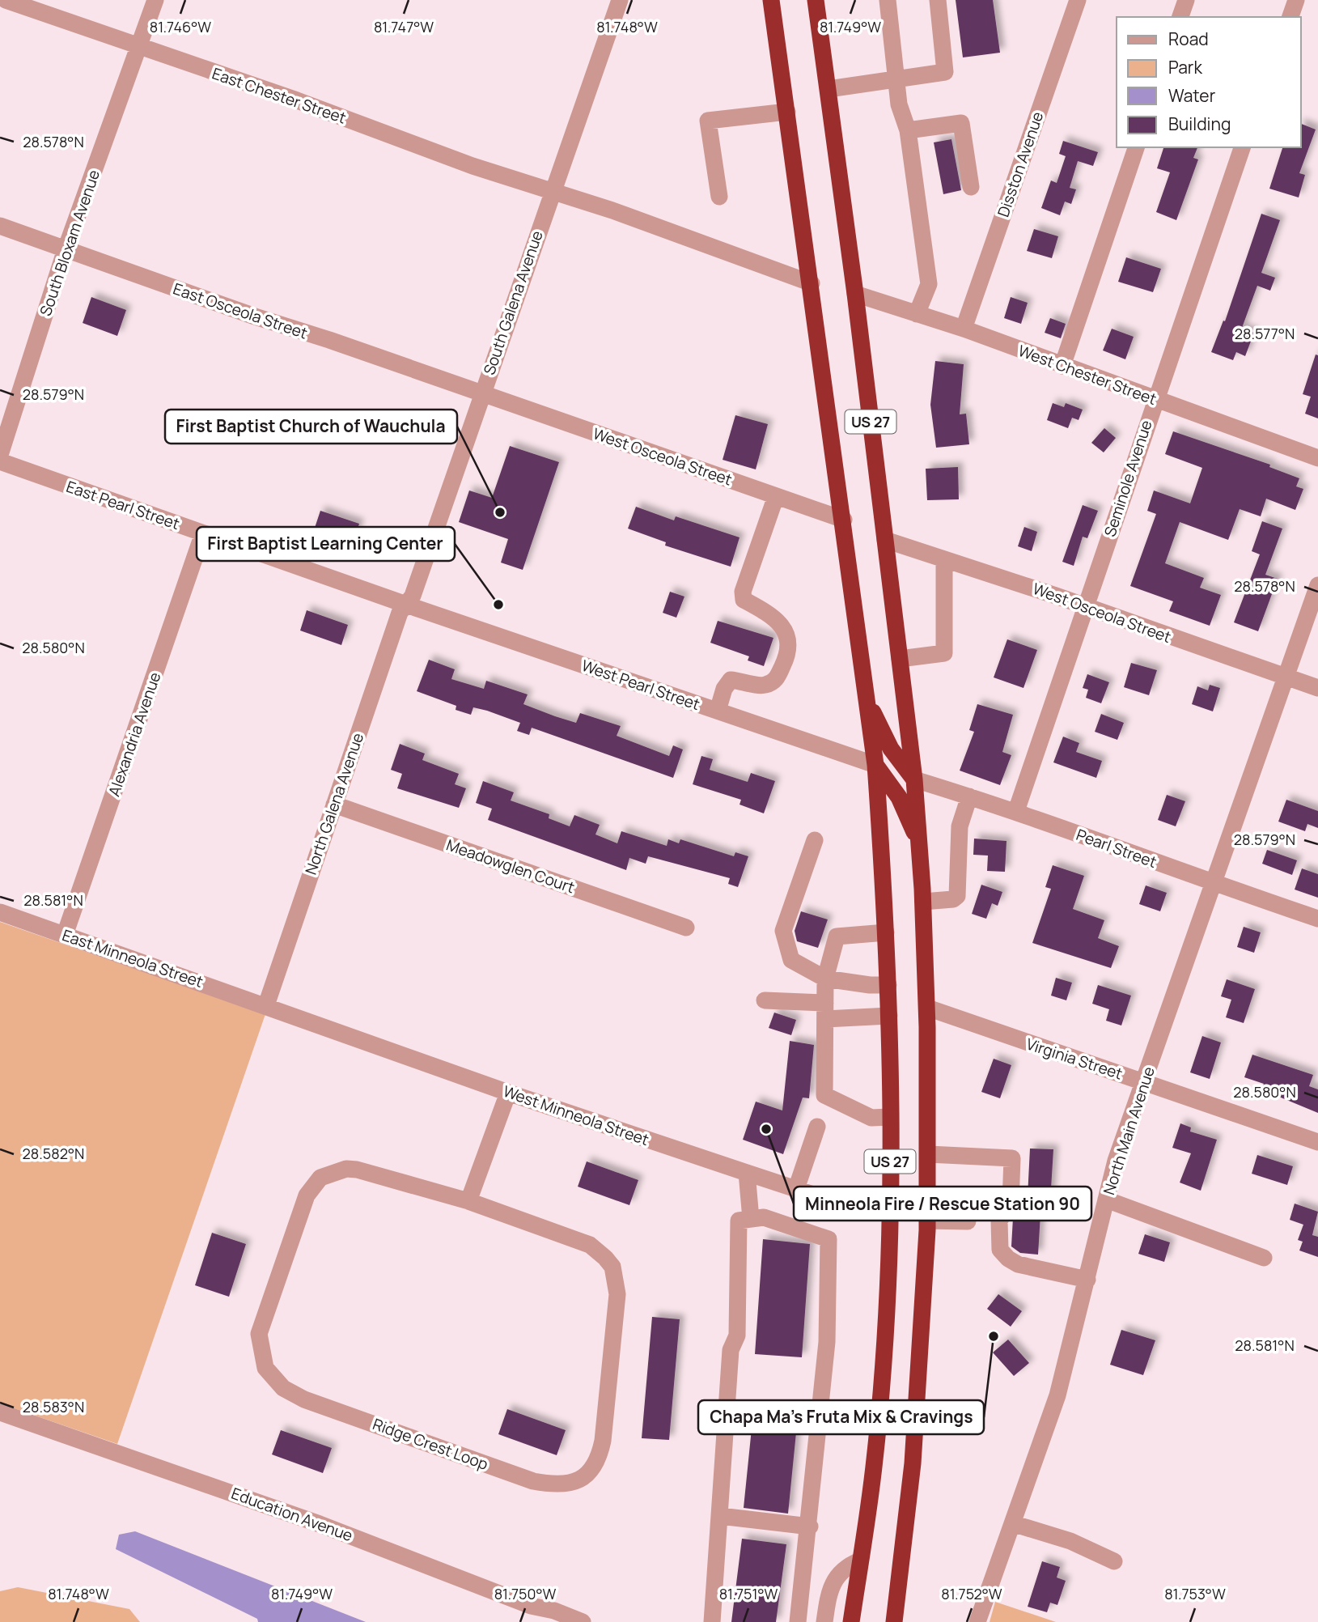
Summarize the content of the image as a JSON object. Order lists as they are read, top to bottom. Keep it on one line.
{"streets":{"highway":["US 27"],"street":["East Chester Street","Disston Avenue","South Bloxam Avenue","South Galena Avenue","East Osceola Street","West Chester Street","West Osceola Street","Seminole Avenue","East Pearl Street","West Pearl Street","Alexandria Avenue","North Galena Avenue","Pearl Street","Meadowglen Court","East Minneola Street","Virginia Street","West Minneola Street","North Main Avenue","Ridge Crest Loop","Education Avenue"]},"crossings":[["East Chester Street","South Bloxam Avenue"],["East Chester Street","South Galena Avenue"],["Disston Avenue","West Chester Street"],["South Bloxam Avenue","East Osceola Street"],["South Galena Avenue","East Osceola Street"],["South Galena Avenue","West Osceola Street"],["South Galena Avenue","East Pearl Street"],["South Galena Avenue","West Pearl Street"],["South Galena Avenue","North Galena Avenue"],["East Osceola Street","West Osceola Street"],["West Chester Street","US 27"],["West Chester Street","Seminole Avenue"],["US 27","West Osceola Street"],["US 27","West Pearl Street"],["US 27","Pearl Street"],["US 27","Virginia Street"],["US 27","West Minneola Street"],["West Osceola Street","Seminole Avenue"],["West Osceola Street","North Main Avenue"],["Seminole Avenue","Pearl Street"],["East Pearl Street","West Pearl Street"],["East Pearl Street","Alexandria Avenue"],["East Pearl Street","North Galena Avenue"],["West Pearl Street","North Galena Avenue"],["Alexandria Avenue","East Minneola Street"],["North Galena Avenue","Meadowglen Court"],["North Galena Avenue","East Minneola Street"],["North Galena Avenue","West Minneola Street"],["Pearl Street","North Main Avenue"],["East Minneola Street","West Minneola Street"],["Virginia Street","North Main Avenue"]],"places":["First Baptist Church of Wauchula","First Baptist Learning Center","Minneola Fire / Rescue Station 90","Chapa Ma's Fruta Mix & Cravings"],"legend":["Road","Park","Water","Building"],"coordinates":["81.746°W","81.747°W","81.748°W","81.749°W","28.578°N","28.577°N","28.579°N","28.580°N","28.581°N","28.582°N","28.583°N","81.750°W","81.751°W","81.752°W","81.753°W"]}
